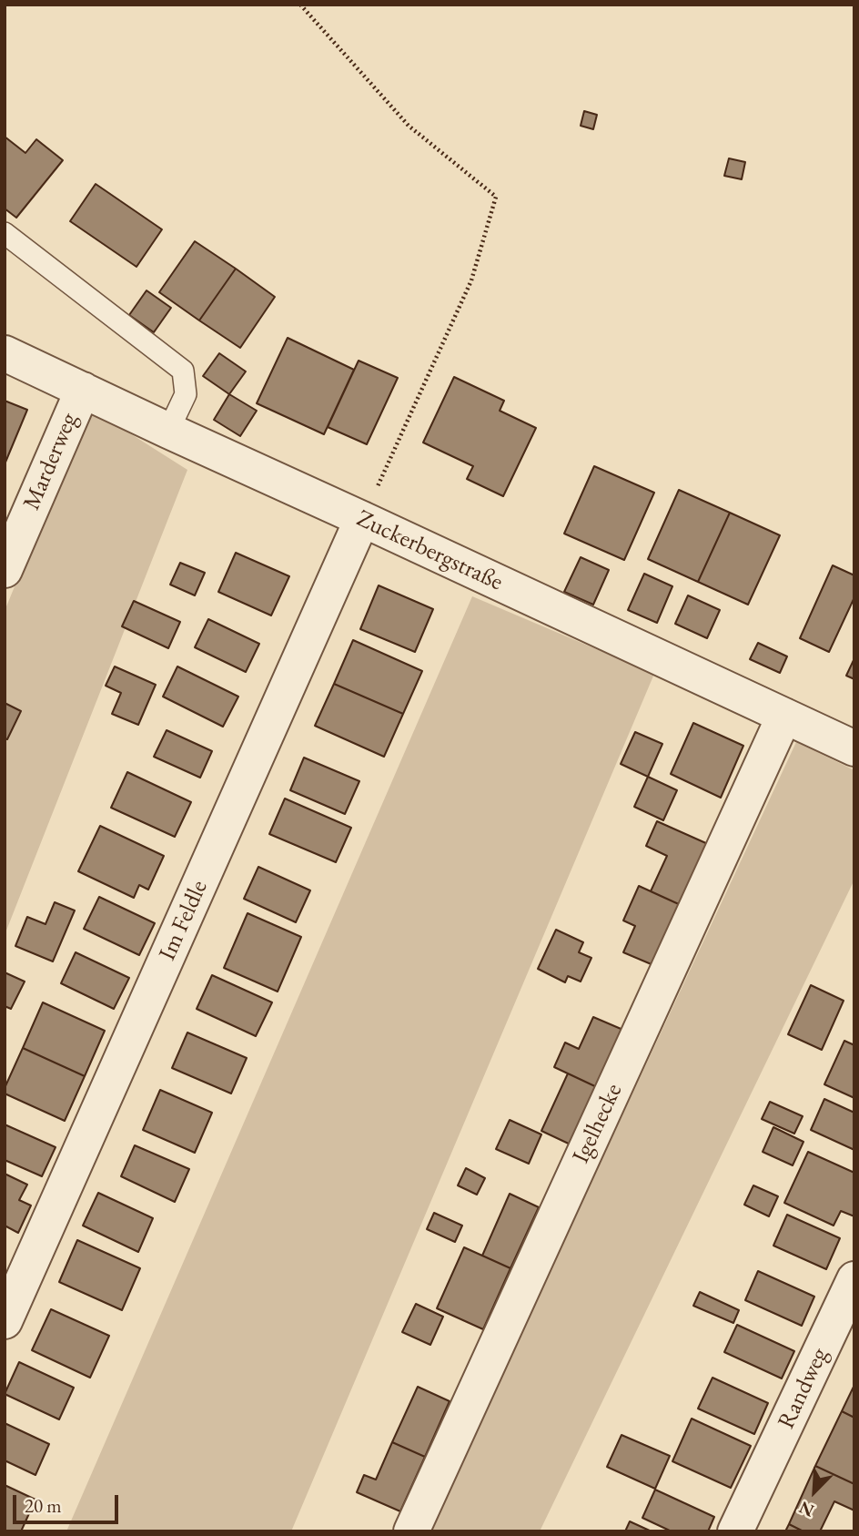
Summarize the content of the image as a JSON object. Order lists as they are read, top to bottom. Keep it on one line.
{"streets":{"street":["Marderweg","Zuckerbergstraße","Im Feldle","Igelhecke","Randweg"]},"crossings":[["Marderweg","Zuckerbergstraße"],["Zuckerbergstraße","Im Feldle"],["Zuckerbergstraße","Igelhecke"]],"scale_bar":"20 m","north":"bottom left"}
